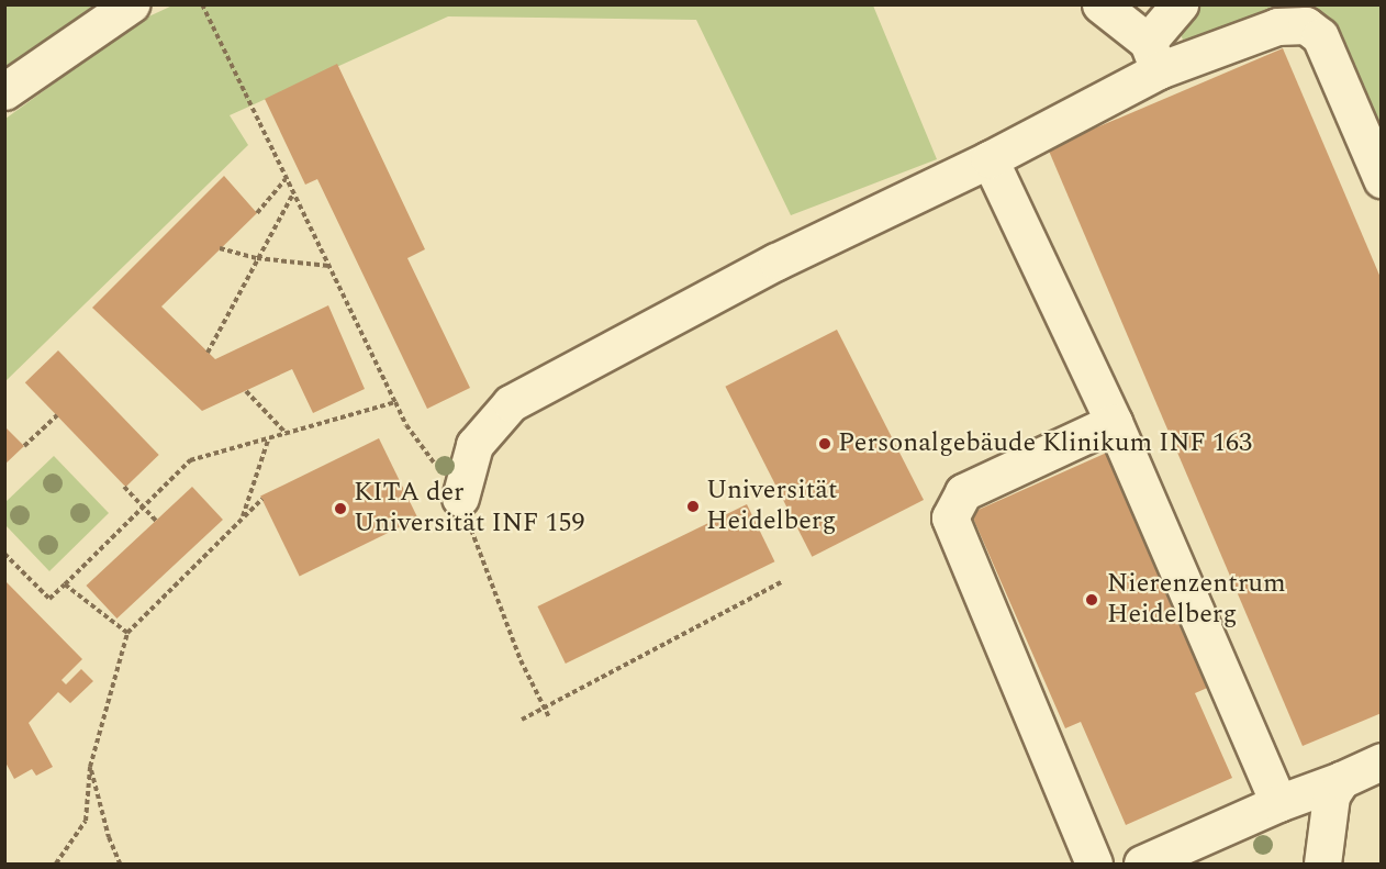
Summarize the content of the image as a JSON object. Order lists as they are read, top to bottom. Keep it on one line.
{"places":["Personalgebäude Klinikum INF 163","Universität Heidelberg","KITA der Universität INF 159","Nierenzentrum Heidelberg"]}
